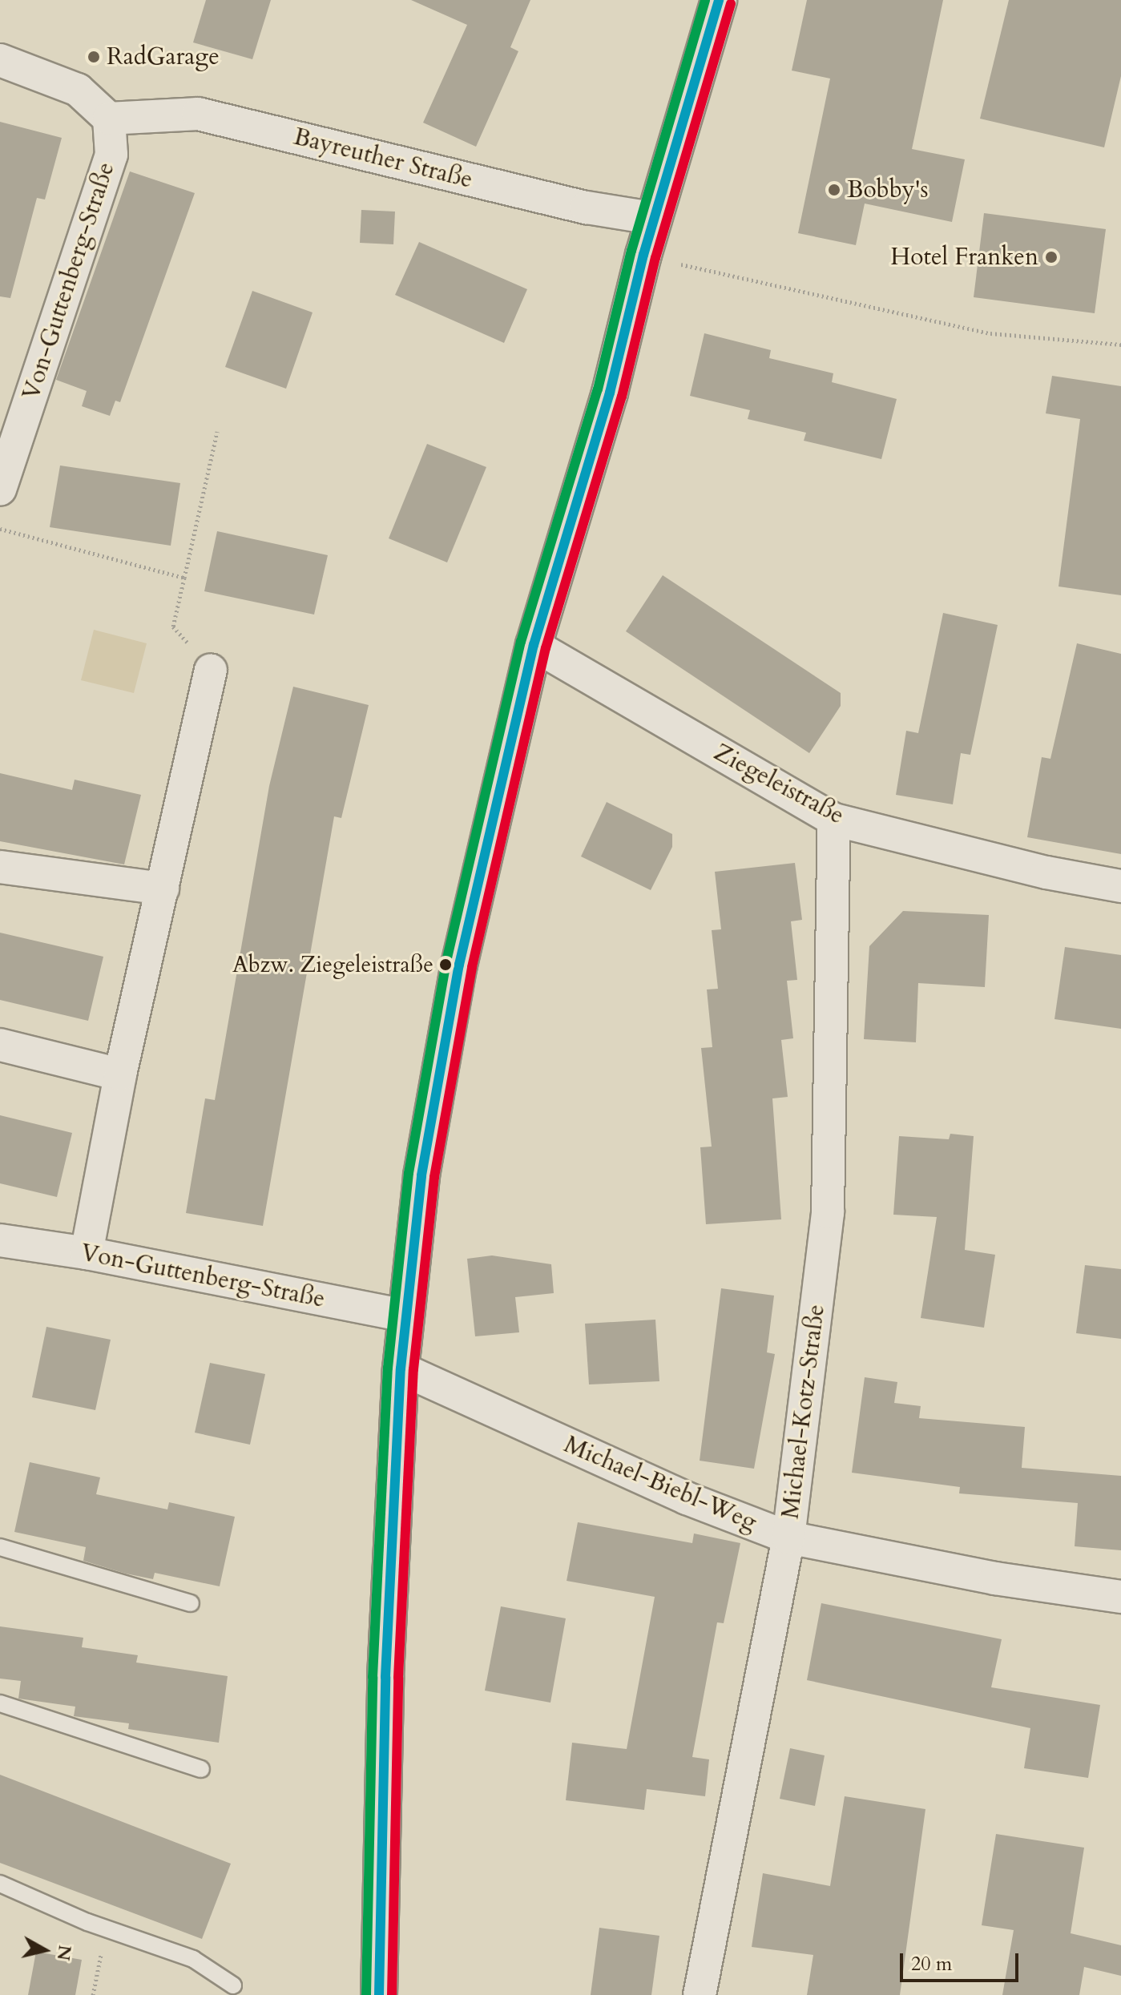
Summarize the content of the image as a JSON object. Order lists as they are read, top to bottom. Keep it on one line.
{"streets":{"street":["Bayreuther Straße","Von-Guttenberg-Straße","Ziegeleistraße","Michael-Kotz-Straße","Michael-Biebl-Weg"]},"crossings":[["Bayreuther Straße","Von-Guttenberg-Straße"],["Ziegeleistraße","Michael-Kotz-Straße"],["Michael-Kotz-Straße","Michael-Biebl-Weg"]],"places":["RadGarage","Bobby's","Hotel Franken","Abzw. Ziegeleistraße"],"scale_bar":"20 m","north":"right"}
